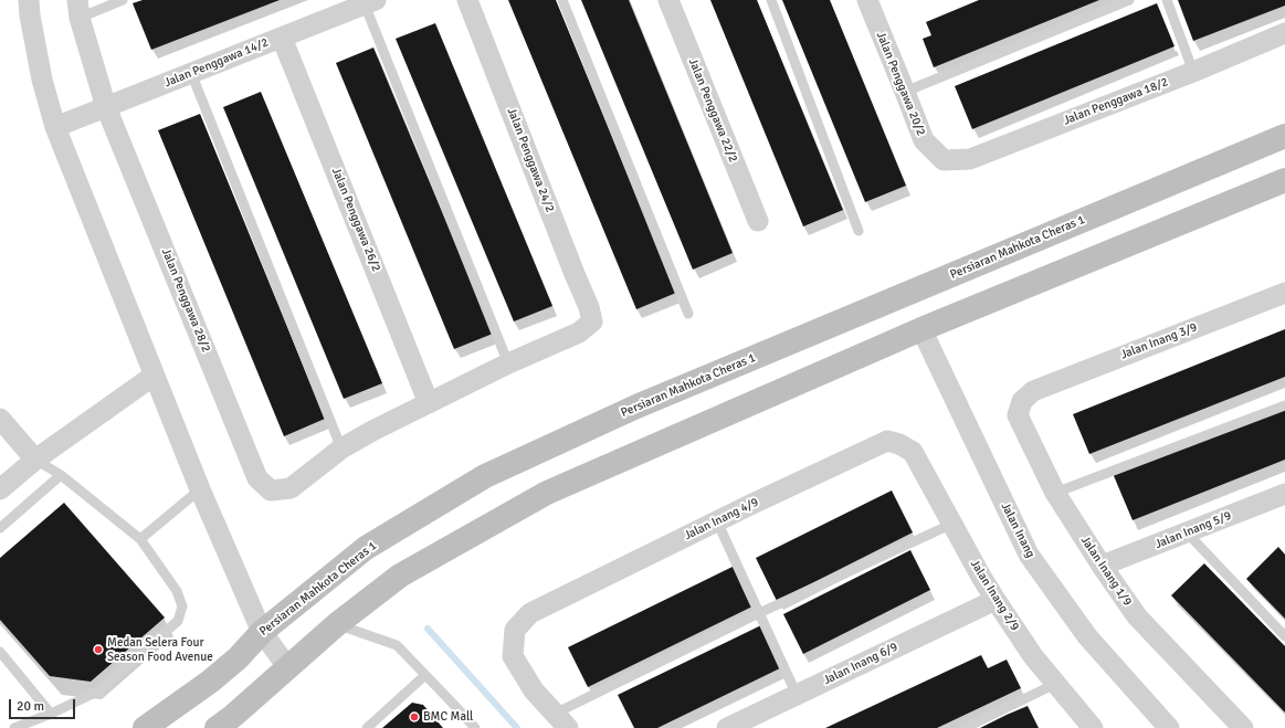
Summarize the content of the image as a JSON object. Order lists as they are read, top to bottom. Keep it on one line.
{"streets":{"main road":["Persiaran Mahkota Cheras 1"],"street":["Jalan Penggawa 14/2","Jalan Penggawa 20/2","Jalan Penggawa 18/2","Jalan Penggawa 22/2","Jalan Penggawa 24/2","Jalan Penggawa 26/2","Jalan Penggawa 28/2","Jalan Inang 3/9","Jalan Inang 4/9","Jalan Inang","Jalan Inang 5/9","Jalan Inang 1/9","Jalan Inang 2/9","Jalan Inang 6/9"]},"crossings":[["Jalan Penggawa 14/2","Jalan Penggawa 26/2"],["Jalan Penggawa 14/2","Jalan Penggawa 28/2"],["Jalan Penggawa 20/2","Jalan Penggawa 18/2"],["Jalan Inang 3/9","Jalan Inang 1/9"],["Jalan Inang 4/9","Jalan Inang 2/9"],["Jalan Inang 5/9","Jalan Inang 1/9"],["Jalan Inang 2/9","Jalan Inang 6/9"]],"places":["Medan Selera Four Season Food Avenue","BMC Mall"],"scale_bar":"20 m"}
